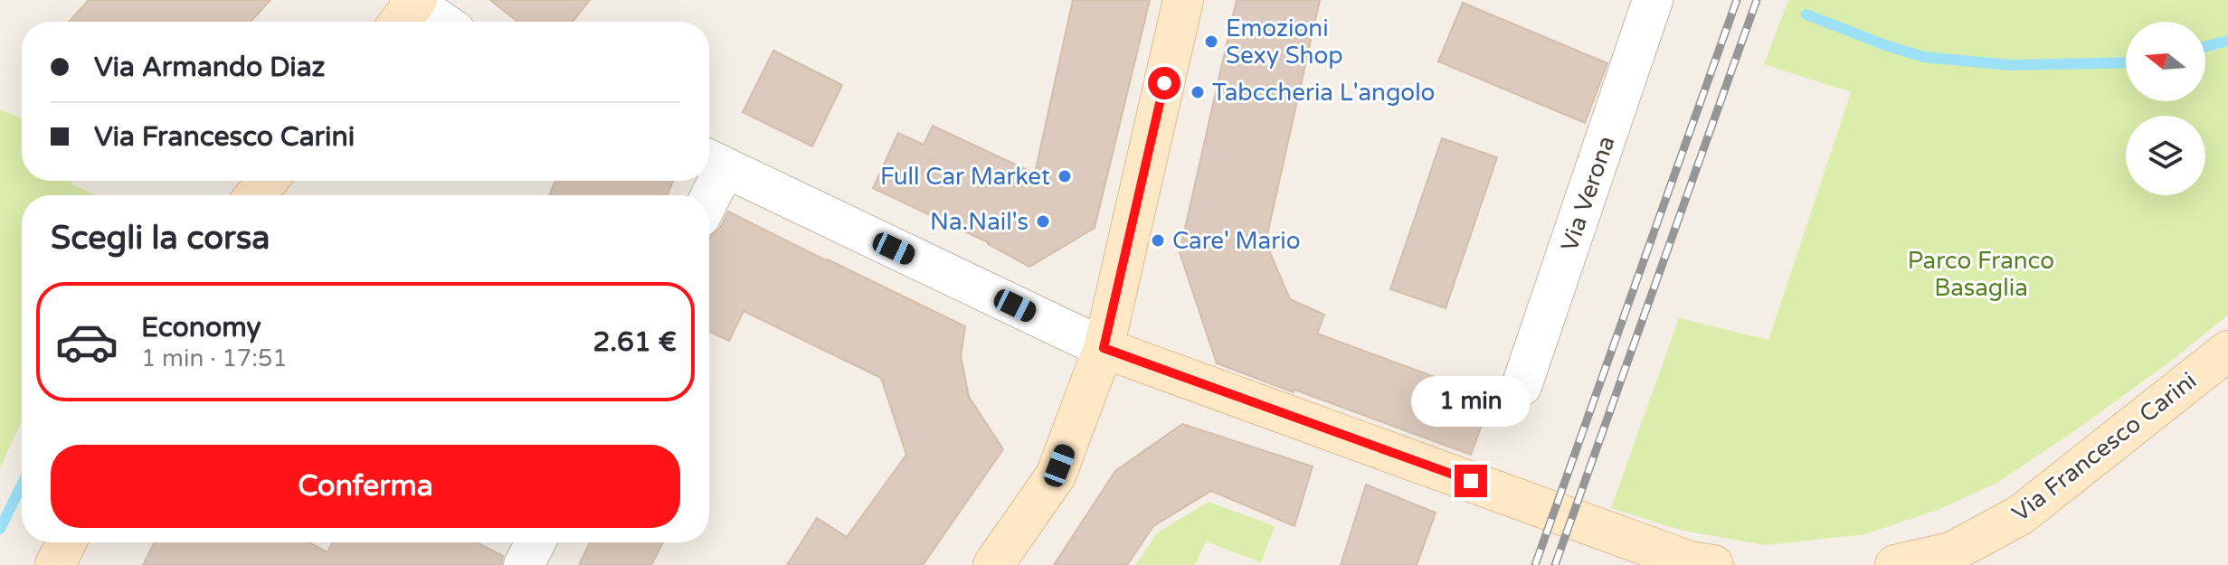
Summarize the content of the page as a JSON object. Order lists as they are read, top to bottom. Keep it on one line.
{"streets":{"street":["Via Verona","Via Francesco Carini"]},"parks":["Parco Franco Basaglia"],"places":["Emozioni Sexy Shop","Tabccheria L'angolo","Full Car Market","Na.Nail's","Care' Mario"],"north":"left","page":{"banner":["Via Armando Diaz","Via Francesco Carini"],"heading":"Scegli la corsa","list":[{"name":"Economy","note":"1 min · 17:51","value":"2.61 €"}],"bubble":"1 min","buttons":"Conferma"}}
